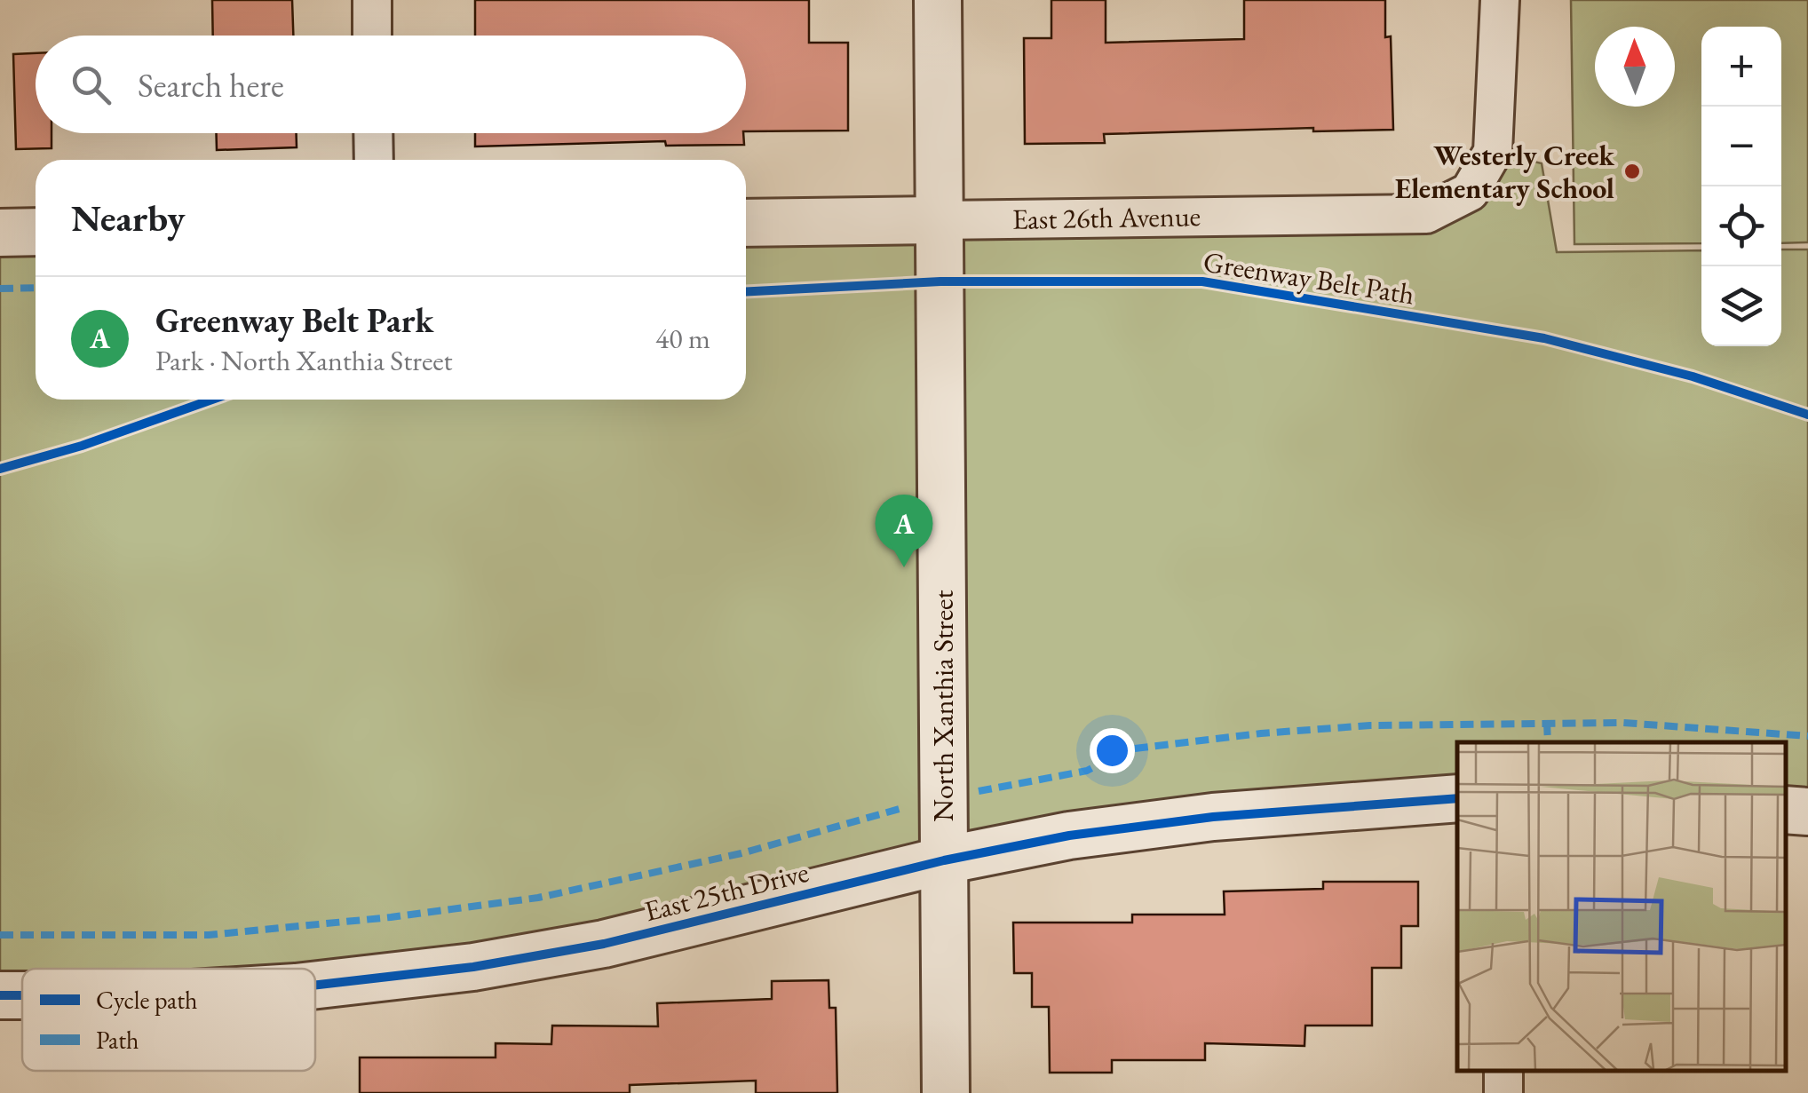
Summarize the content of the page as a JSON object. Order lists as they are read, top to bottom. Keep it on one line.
{"streets":{"street":["East 26th Avenue","North Xanthia Street","East 25th Drive"],"cycle path":["Greenway Belt Path"]},"crossings":[["East 26th Avenue","North Xanthia Street"],["North Xanthia Street","East 25th Drive"]],"places":["Westerly Creek Elementary School"],"legend":["Cycle path","Path"],"north":"top","page":{"map_buttons":["+","−"],"search":"Search here","heading":"Nearby","list":[{"mark":"A","name":"Greenway Belt Park","note":"Park · North Xanthia Street","value":"40 m"}],"pins":"A"}}
